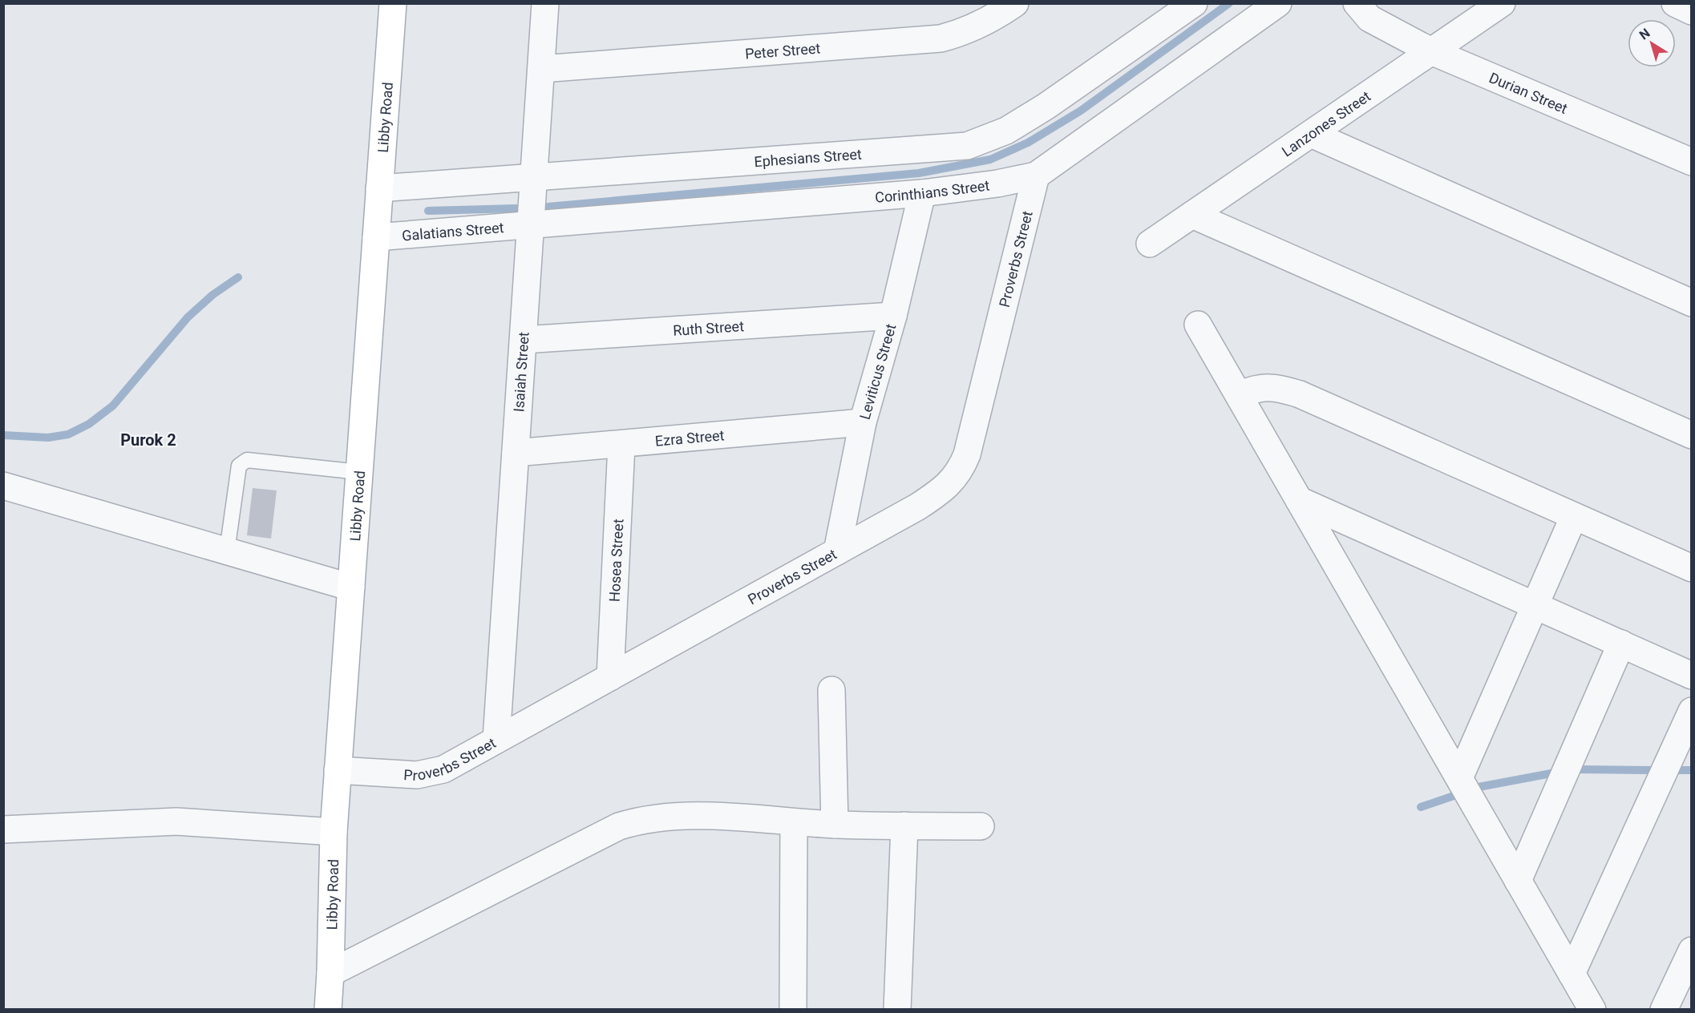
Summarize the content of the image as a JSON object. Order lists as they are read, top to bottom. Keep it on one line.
{"streets":{"main road":["Libby Road"],"street":["Peter Street","Durian Street","Lanzones Street","Ephesians Street","Corinthians Street","Galatians Street","Proverbs Street","Ruth Street","Isaiah Street","Leviticus Street","Ezra Street","Hosea Street"]},"crossings":[["Peter Street","Isaiah Street"],["Durian Street","Lanzones Street"],["Libby Road","Ephesians Street"],["Libby Road","Galatians Street"],["Libby Road","Proverbs Street"],["Ephesians Street","Isaiah Street"],["Corinthians Street","Galatians Street"],["Corinthians Street","Proverbs Street"],["Corinthians Street","Isaiah Street"],["Corinthians Street","Leviticus Street"],["Galatians Street","Isaiah Street"],["Proverbs Street","Isaiah Street"],["Proverbs Street","Leviticus Street"],["Proverbs Street","Hosea Street"],["Ruth Street","Isaiah Street"],["Ruth Street","Leviticus Street"],["Isaiah Street","Ezra Street"],["Leviticus Street","Ezra Street"],["Ezra Street","Hosea Street"]],"districts":["Purok 2"],"north":"top left"}
